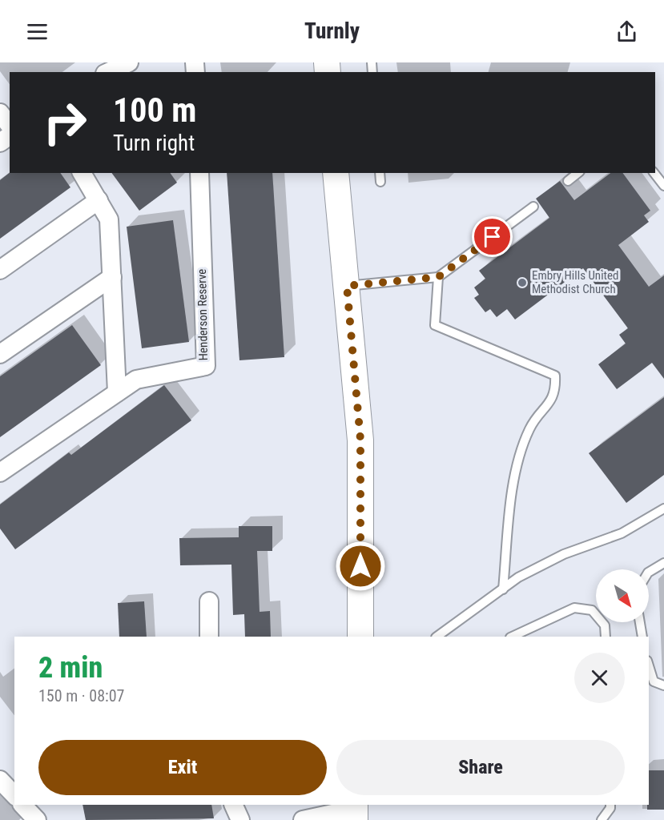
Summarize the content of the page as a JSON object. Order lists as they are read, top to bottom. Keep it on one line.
{"streets":{"street":["Henderson Reserve"]},"places":["Embry Hills United Methodist Church"],"north":"bottom right","page":{"header":"Turnly","turn":["100 m","Turn right"],"heading":["2 min","150 m · 08:07"],"buttons":["Exit","Share"]}}
